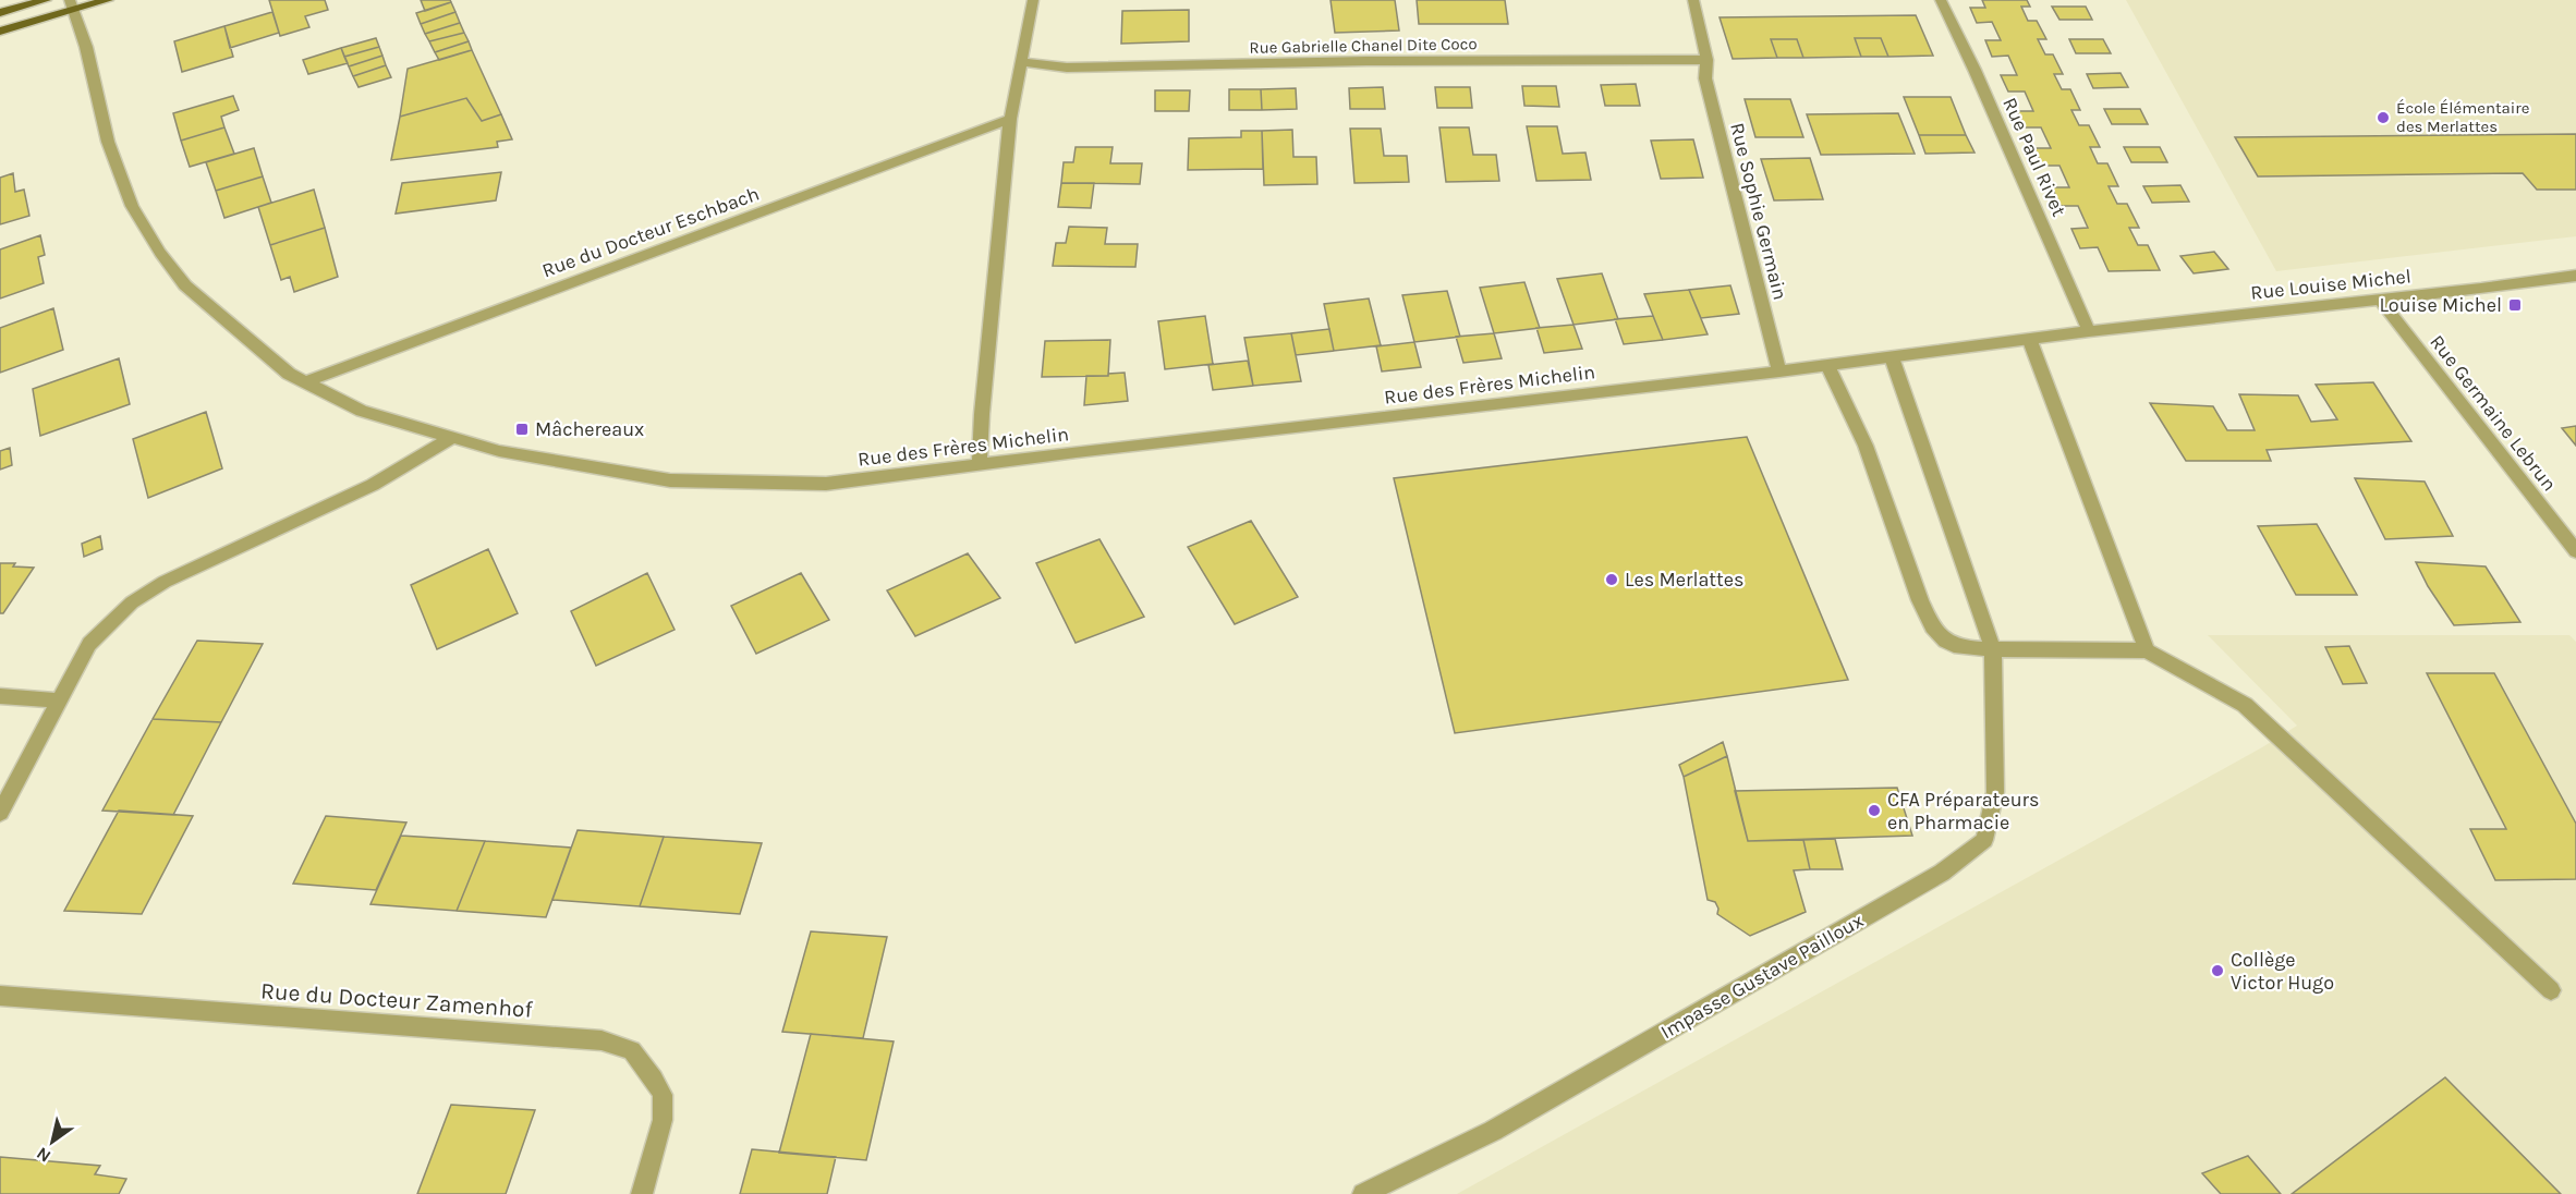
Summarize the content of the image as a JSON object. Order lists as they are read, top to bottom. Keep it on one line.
{"streets":{"street":["Rue Gabrielle Chanel Dite Coco","Rue Paul Rivet","Rue Sophie Germain","Rue du Docteur Eschbach","Rue Louise Michel","Rue des Frères Michelin","Rue Germaine Lebrun","Impasse Gustave Pailloux","Rue du Docteur Zamenhof"]},"crossings":[["Rue Gabrielle Chanel Dite Coco","Rue Sophie Germain"],["Rue Paul Rivet","Rue Louise Michel"],["Rue Paul Rivet","Rue des Frères Michelin"],["Rue Sophie Germain","Rue des Frères Michelin"],["Rue du Docteur Eschbach","Rue des Frères Michelin"],["Rue Louise Michel","Rue des Frères Michelin"],["Rue Louise Michel","Rue Germaine Lebrun"],["Rue des Frères Michelin","Impasse Gustave Pailloux"]],"places":{"other":["École Élémentaire des Merlattes","Les Merlattes","CFA Préparateurs en Pharmacie","Collège Victor Hugo"],"transit":["Louise Michel","Mâchereaux"]},"north":"bottom left"}
